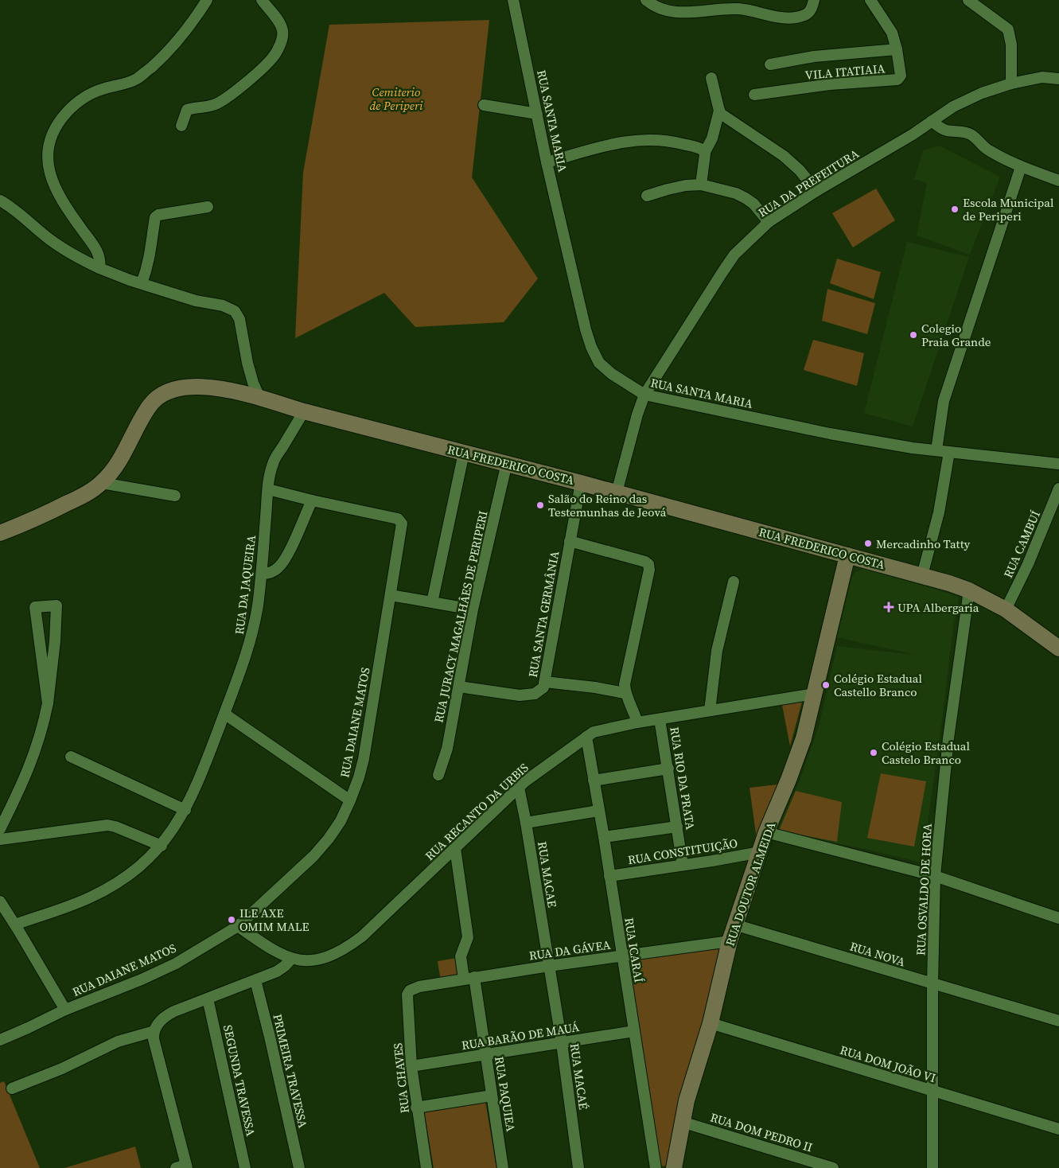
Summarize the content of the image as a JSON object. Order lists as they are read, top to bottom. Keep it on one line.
{"streets":{"main road":["RUA FREDERICO COSTA","RUA DOUTOR ALMEIDA"],"street":["VILA ITATIAIA","RUA SANTA MARIA","RUA DA PREFEITURA","RUA CAMBUÍ","RUA DA JAQUEIRA","RUA SANTA GERMÂNIA","RUA JURACY MAGALHÂES DE PERIPERI","RUA DAIANE MATOS","RUA RIO DA PRATA","RUA RECANTO DA URBIS","RUA CONSTITUIÇÃO","RUA MACAE","RUA OSVALDO DE HORA","RUA DA GÁVEA","RUA ICARAÍ","RUA NOVA","RUA BARÃO DE MAUÁ","RUA DOM JOÃO VI","PRIMEIRA TRAVESSA","RUA MACAÉ","RUA CHAVES","SEGUNDA TRAVESSA","RUA PAQUIEA","RUA DOM PEDRO II"]},"crossings":[["RUA SANTA MARIA","RUA DA PREFEITURA"],["RUA DA PREFEITURA","RUA FREDERICO COSTA"],["RUA FREDERICO COSTA","RUA CAMBUÍ"],["RUA FREDERICO COSTA","RUA DA JAQUEIRA"],["RUA FREDERICO COSTA","RUA SANTA GERMÂNIA"],["RUA FREDERICO COSTA","RUA JURACY MAGALHÂES DE PERIPERI"],["RUA FREDERICO COSTA","RUA DOUTOR ALMEIDA"],["RUA FREDERICO COSTA","RUA OSVALDO DE HORA"],["RUA DA JAQUEIRA","RUA DAIANE MATOS"],["RUA SANTA GERMÂNIA","RUA JURACY MAGALHÂES DE PERIPERI"],["RUA DAIANE MATOS","RUA RECANTO DA URBIS"],["RUA RIO DA PRATA","RUA RECANTO DA URBIS"],["RUA RIO DA PRATA","RUA CONSTITUIÇÃO"],["RUA RECANTO DA URBIS","RUA MACAE"],["RUA RECANTO DA URBIS","RUA DOUTOR ALMEIDA"],["RUA RECANTO DA URBIS","RUA ICARAÍ"],["RUA RECANTO DA URBIS","RUA PAQUIEA"],["RUA CONSTITUIÇÃO","RUA DOUTOR ALMEIDA"],["RUA CONSTITUIÇÃO","RUA ICARAÍ"],["RUA MACAE","RUA DA GÁVEA"],["RUA MACAE","RUA MACAÉ"],["RUA DOUTOR ALMEIDA","RUA DA GÁVEA"],["RUA DOUTOR ALMEIDA","RUA NOVA"],["RUA DOUTOR ALMEIDA","RUA DOM JOÃO VI"],["RUA DOUTOR ALMEIDA","RUA DOM PEDRO II"],["RUA OSVALDO DE HORA","RUA NOVA"],["RUA OSVALDO DE HORA","RUA DOM JOÃO VI"],["RUA DA GÁVEA","RUA ICARAÍ"],["RUA DA GÁVEA","RUA MACAÉ"],["RUA DA GÁVEA","RUA CHAVES"],["RUA DA GÁVEA","RUA PAQUIEA"],["RUA ICARAÍ","RUA BARÃO DE MAUÁ"],["RUA BARÃO DE MAUÁ","RUA MACAÉ"],["RUA BARÃO DE MAUÁ","RUA CHAVES"],["RUA BARÃO DE MAUÁ","RUA PAQUIEA"]],"parks":["Cemiterio de Periperi"],"places":{"other":["Escola Municipal de Periperi","Colegio Praia Grande","Salão do Reino das Testemunhas de Jeová","Mercadinho Tatty","Colégio Estadual Castello Branco","Colégio Estadual Castelo Branco","ILE AXE OMIM MALE"],"health":["UPA Albergaria"]}}
